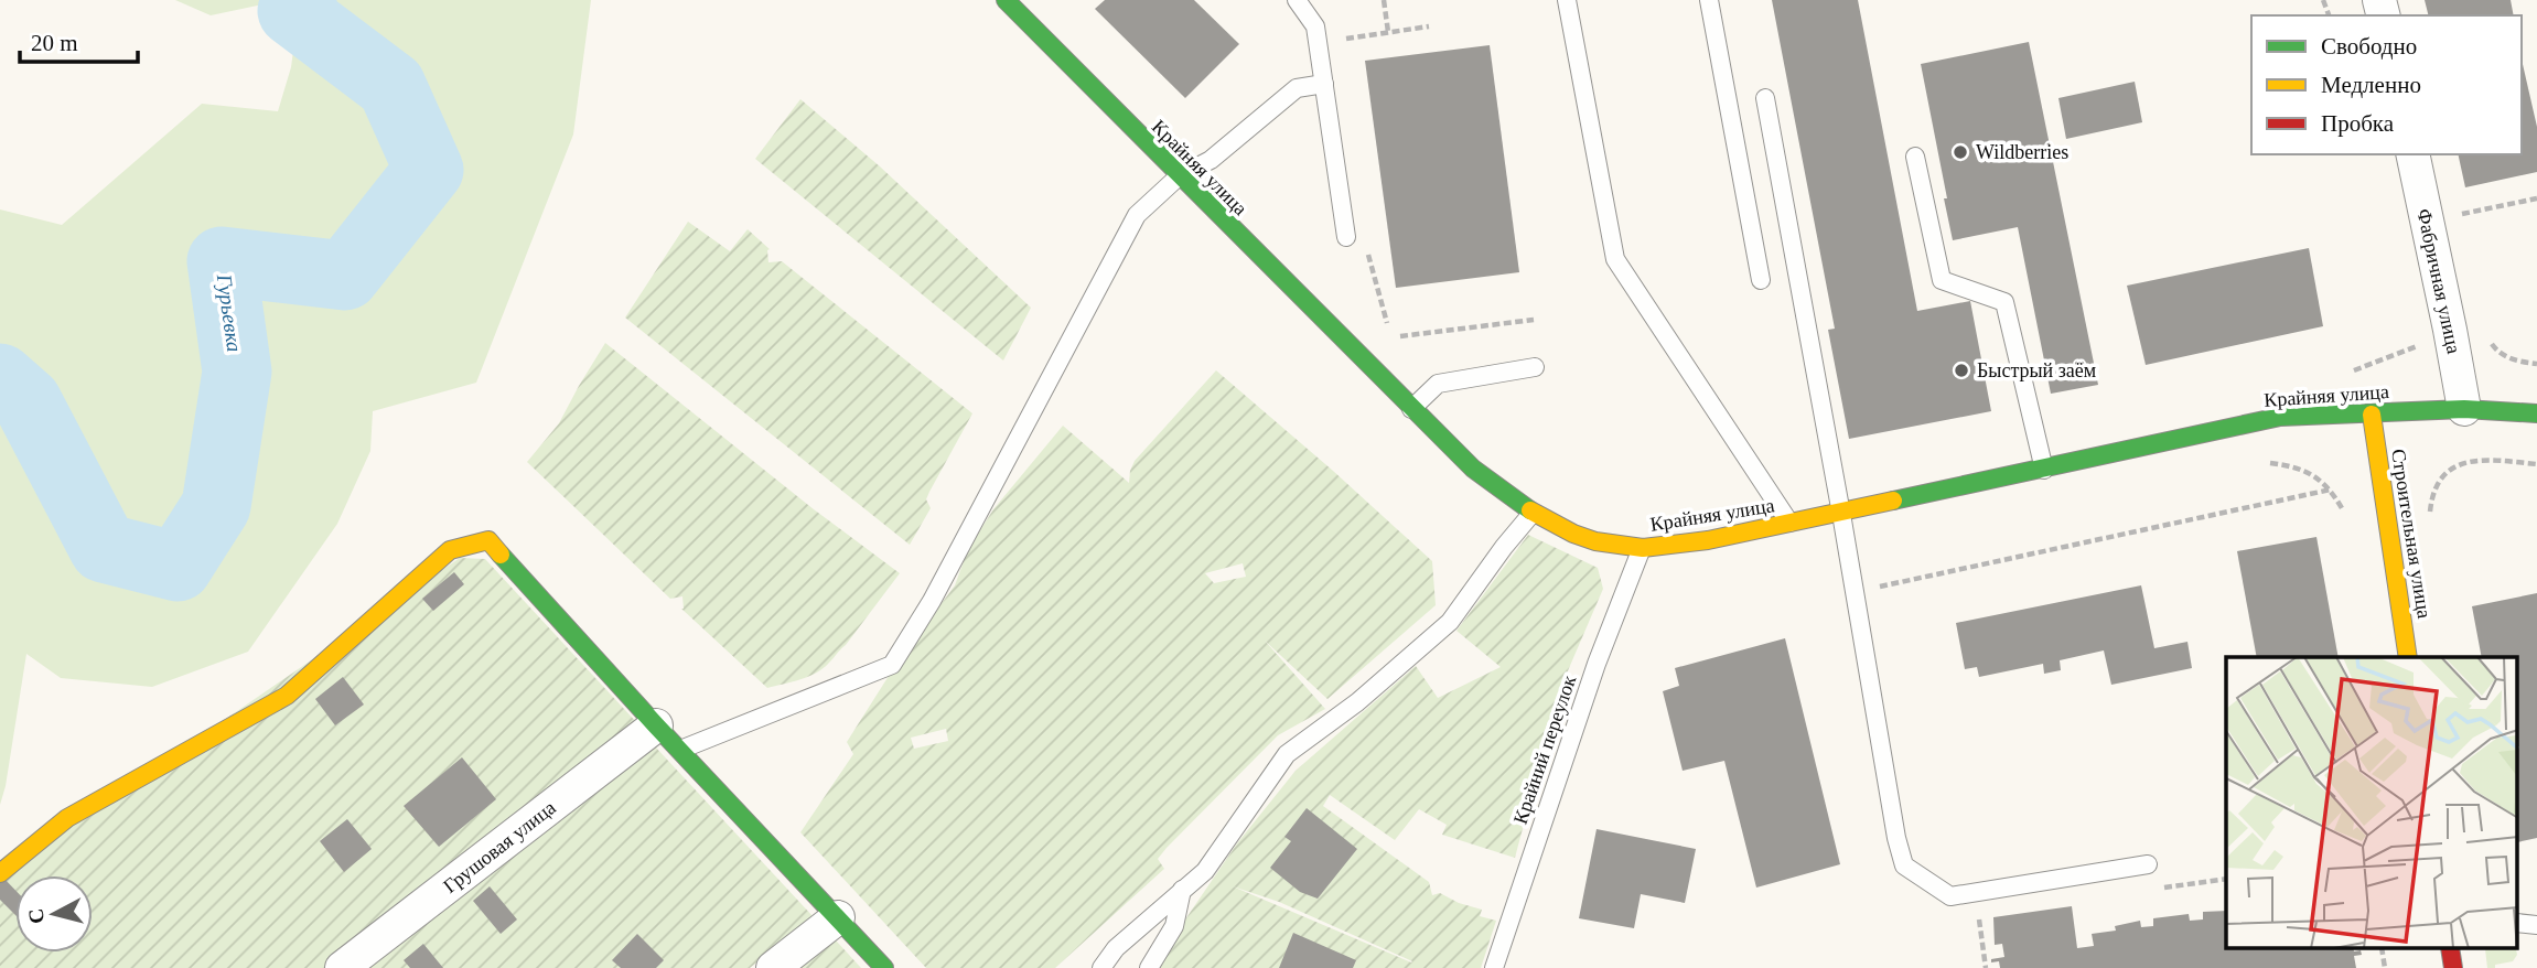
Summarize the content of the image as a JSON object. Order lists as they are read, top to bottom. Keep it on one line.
{"streets":{"main road":["Крайняя улица","Строительная улица"],"street":["Фабричная улица","Грушовая улица"],"lane":["Крайний переулок"]},"crossings":[["Крайняя улица","Фабричная улица"],["Крайняя улица","Строительная улица"],["Крайняя улица","Крайний переулок"]],"water":["Гурьевка"],"places":["Wildberries","Быстрый заём"],"legend":["Свободно","Медленно","Пробка"],"scale_bar":"20 m","north":"left"}
